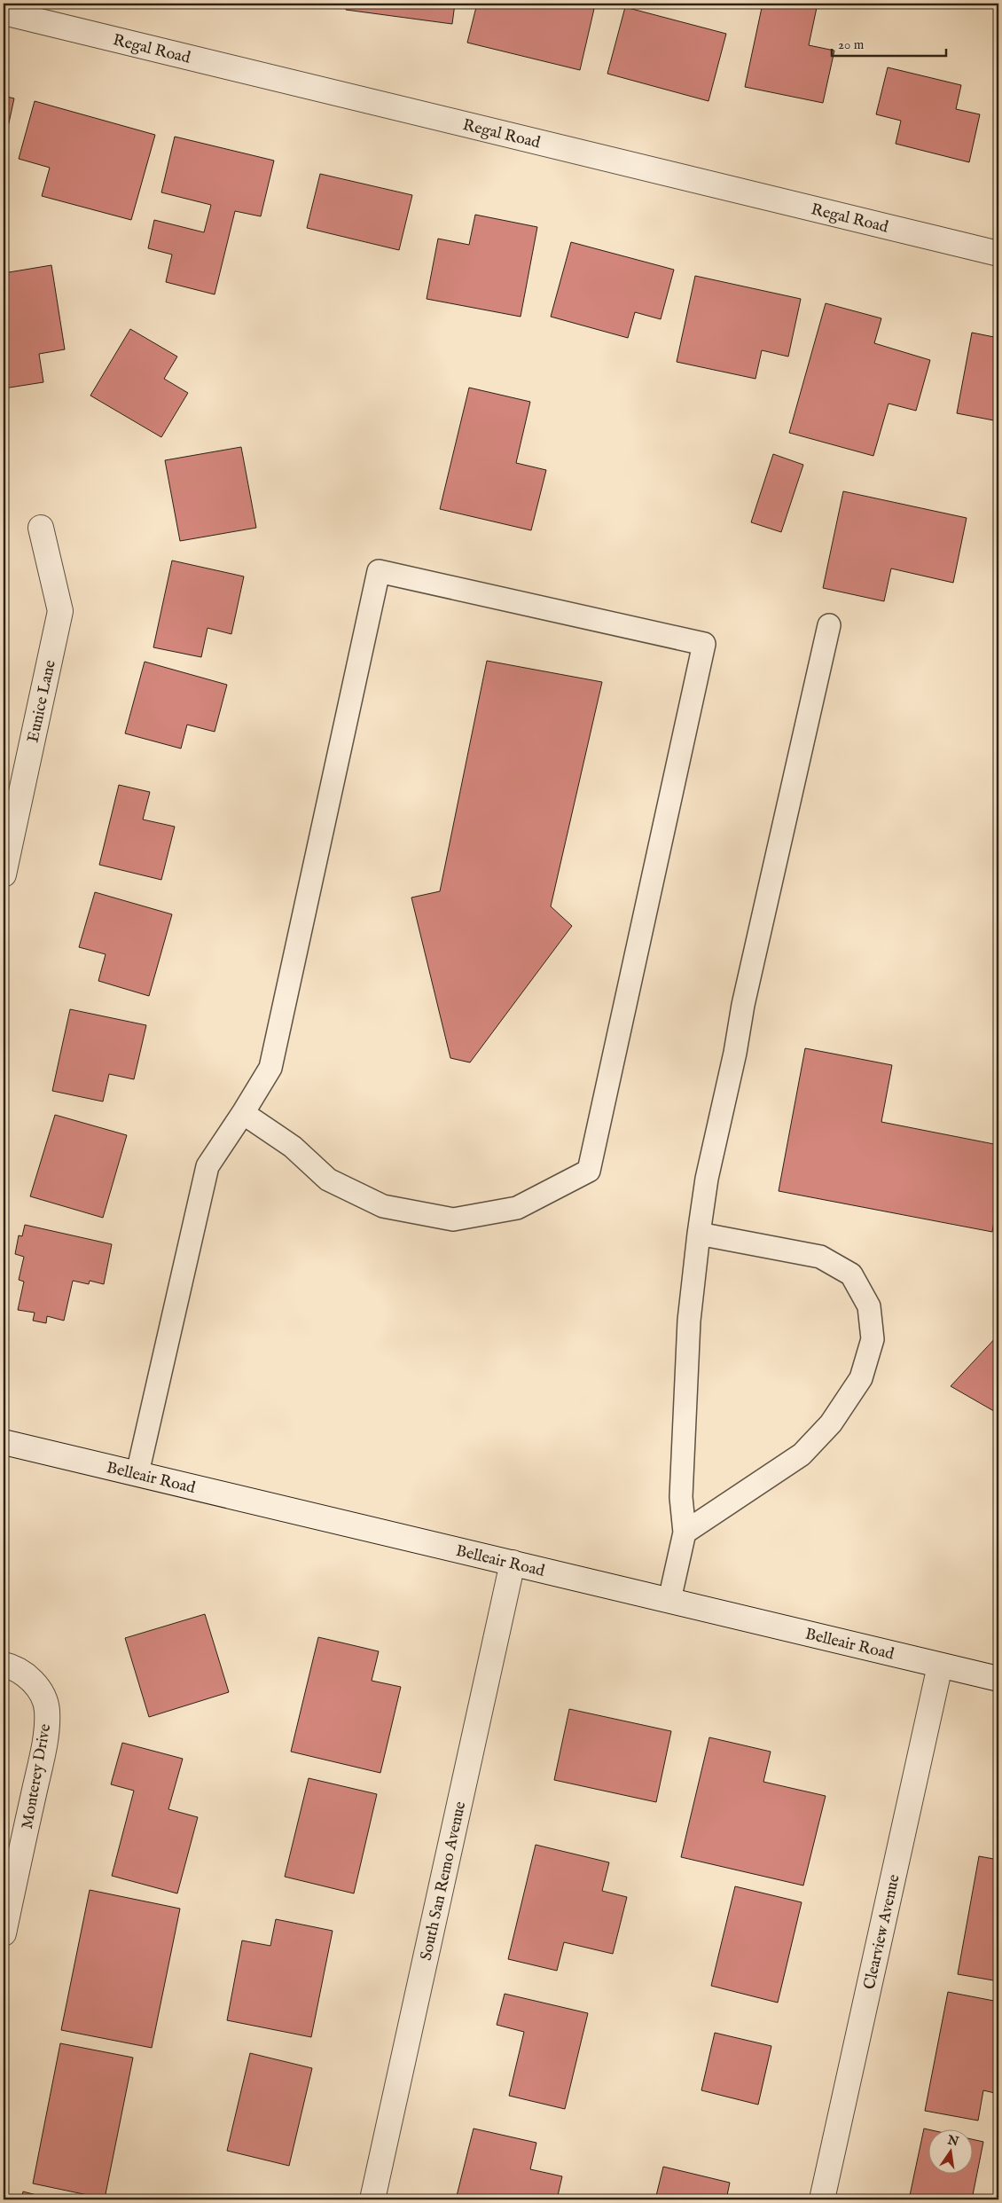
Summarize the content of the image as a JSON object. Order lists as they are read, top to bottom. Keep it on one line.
{"streets":{"street":["Regal Road","Eunice Lane","Belleair Road","Monterey Drive","South San Remo Avenue","Clearview Avenue"]},"crossings":[["Belleair Road","South San Remo Avenue"],["Belleair Road","Clearview Avenue"]],"scale_bar":"20 m","north":"top"}
